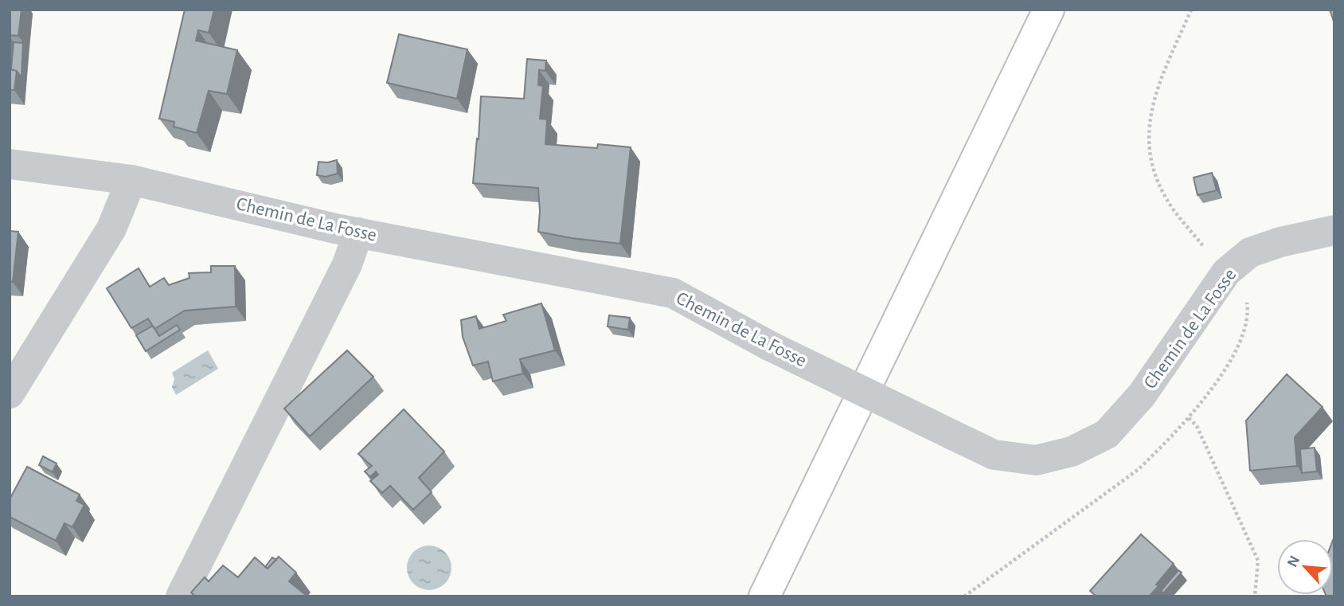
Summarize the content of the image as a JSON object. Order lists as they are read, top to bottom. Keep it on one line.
{"streets":{"street":["Chemin de La Fosse"]},"north":"top left"}
